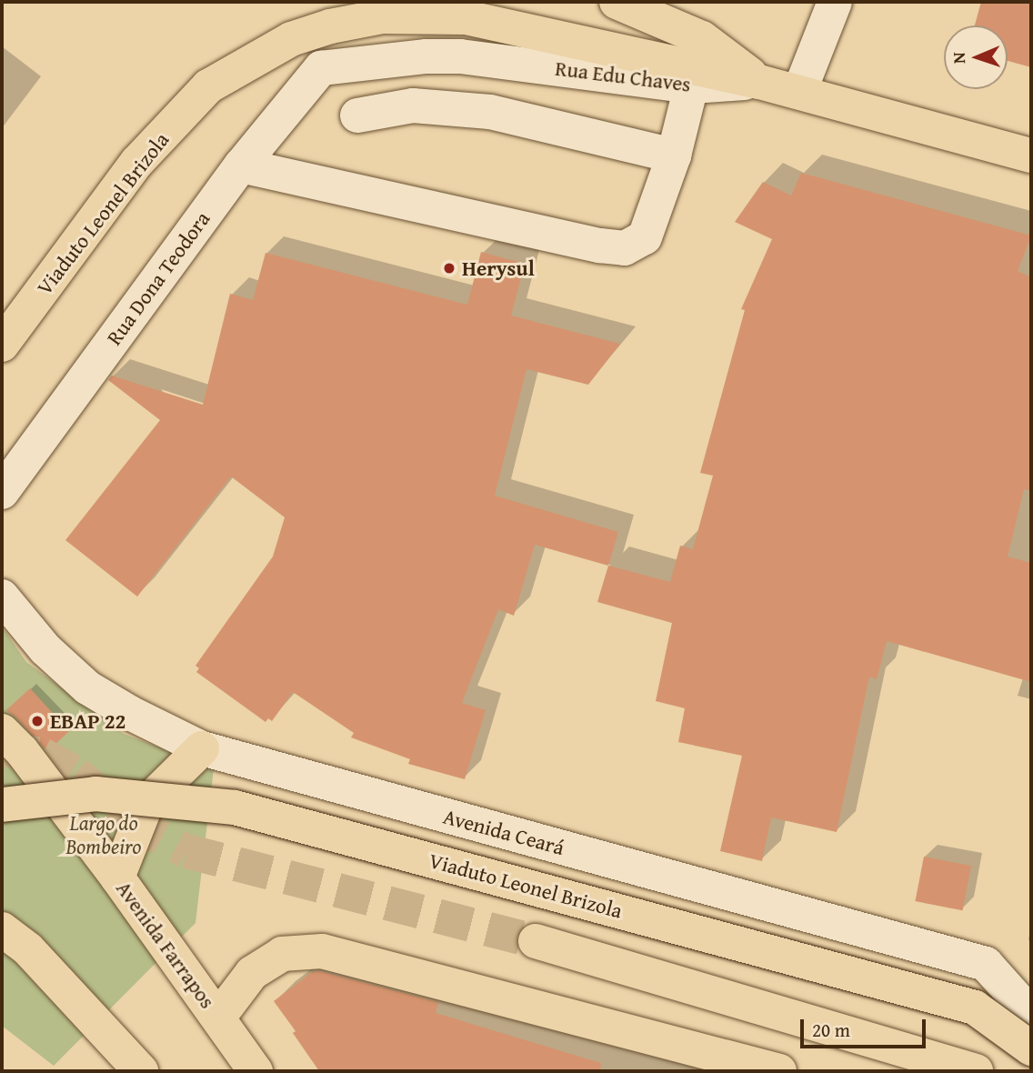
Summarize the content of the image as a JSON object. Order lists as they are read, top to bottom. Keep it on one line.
{"streets":{"main road":["Rua Edu Chaves","Viaduto Leonel Brizola","Avenida Farrapos"],"street":["Rua Dona Teodora","Avenida Ceará"]},"crossings":[["Rua Edu Chaves","Viaduto Leonel Brizola"],["Rua Edu Chaves","Rua Dona Teodora"]],"parks":["Largo do Bombeiro"],"places":["Herysul","EBAP 22"],"scale_bar":"20 m","north":"left"}
